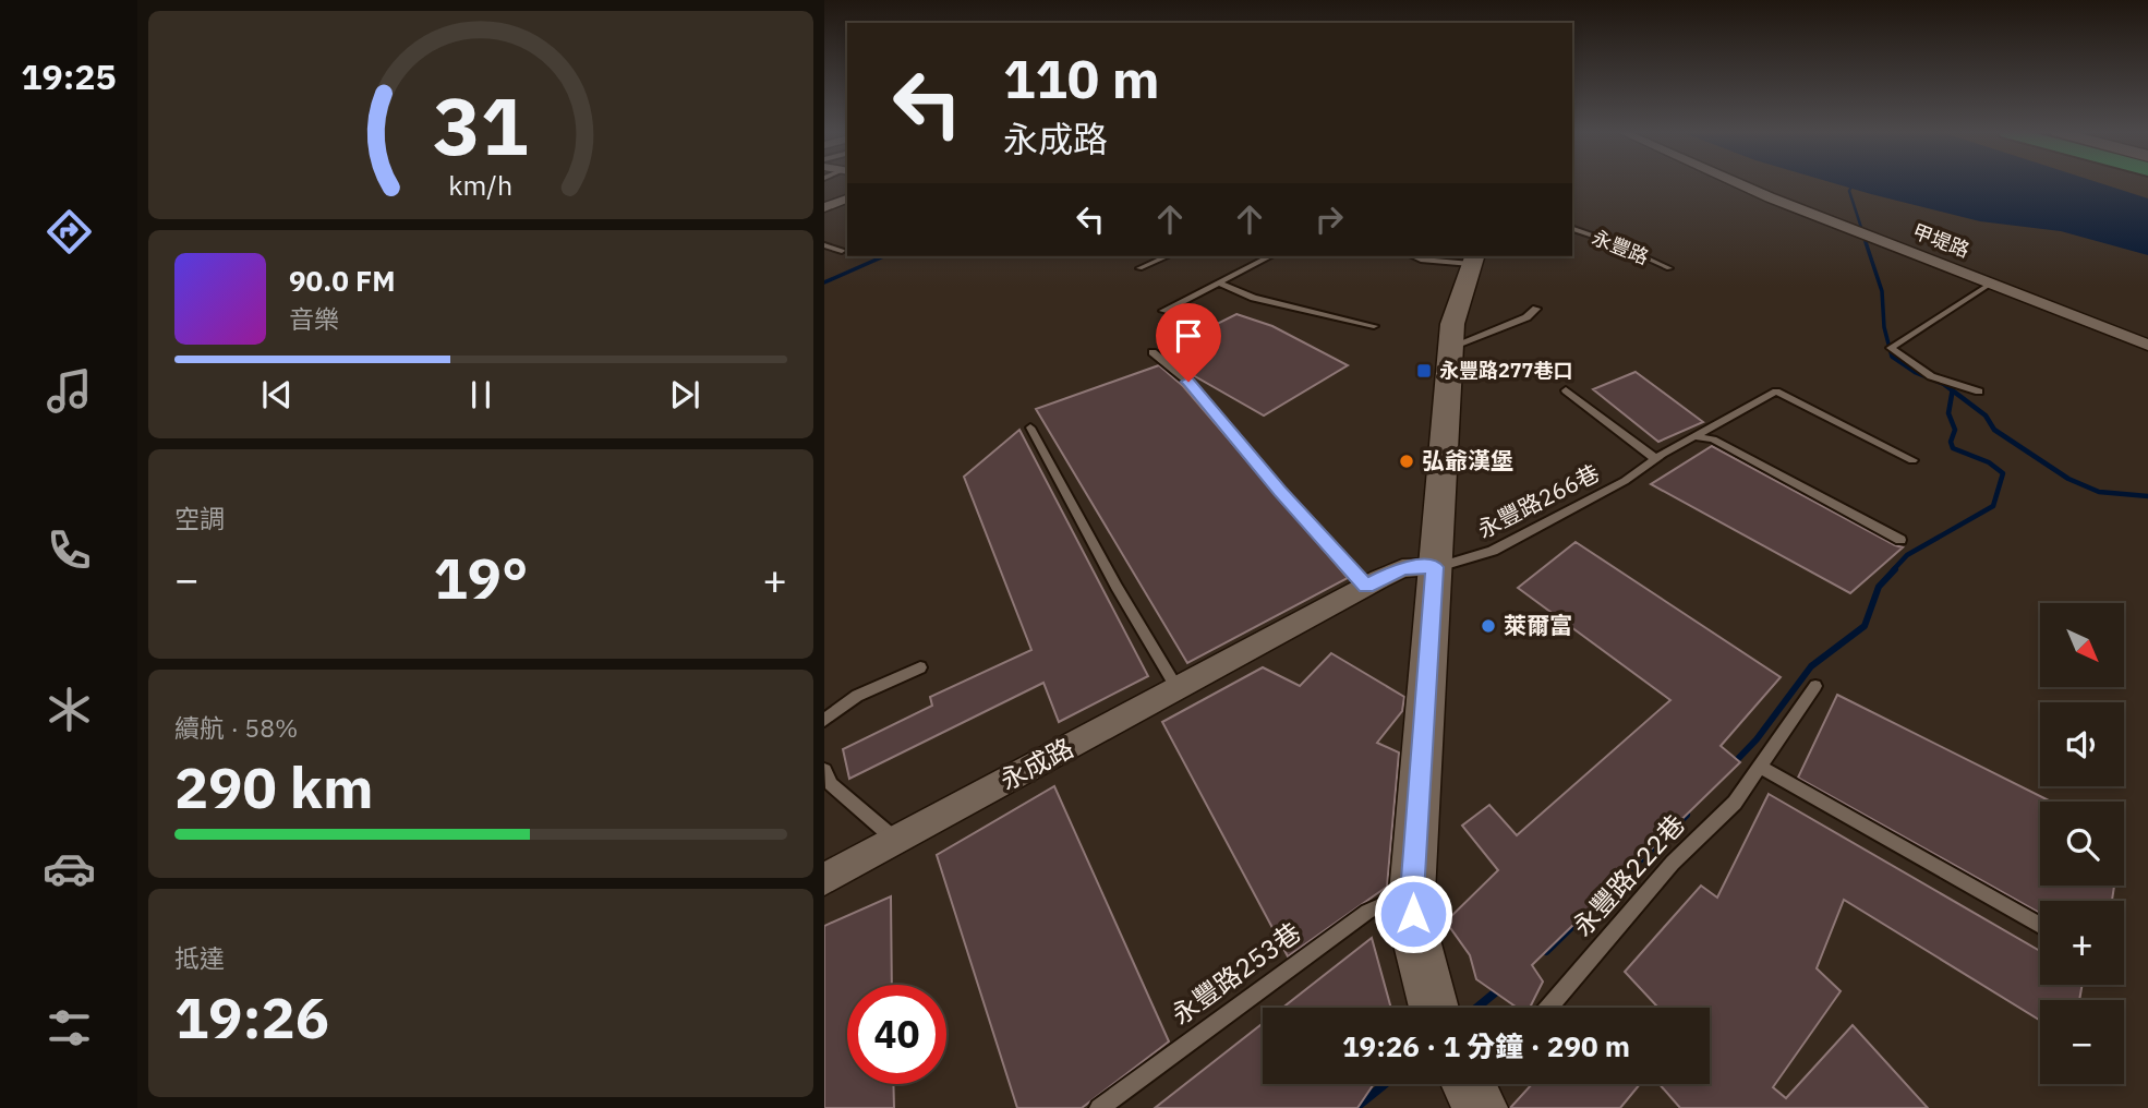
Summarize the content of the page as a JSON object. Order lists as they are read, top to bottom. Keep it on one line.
{"streets":{"street":["甲堤路","永成路"],"lane":["永豐路","永豐路266巷","永豐路222巷","永豐路253巷"]},"crossings":[["永豐路266巷","永成路"]],"places":{"transit":["永豐路277巷口"],"other":["弘爺漢堡","萊爾富"]},"north":"bottom right","page":{"tabs":"19:25","turn":["110 m","永成路"],"song":["90.0 FM","音樂"],"tile":["空調",["續航 · 58%","290 km"],["抵達","19:26"]],"heat":["−","19°","+"],"map_buttons":["+","−"],"limit":"40","trip":"19:26 · 1 分鐘 · 290 m","gauge":["31","km/h"]}}
